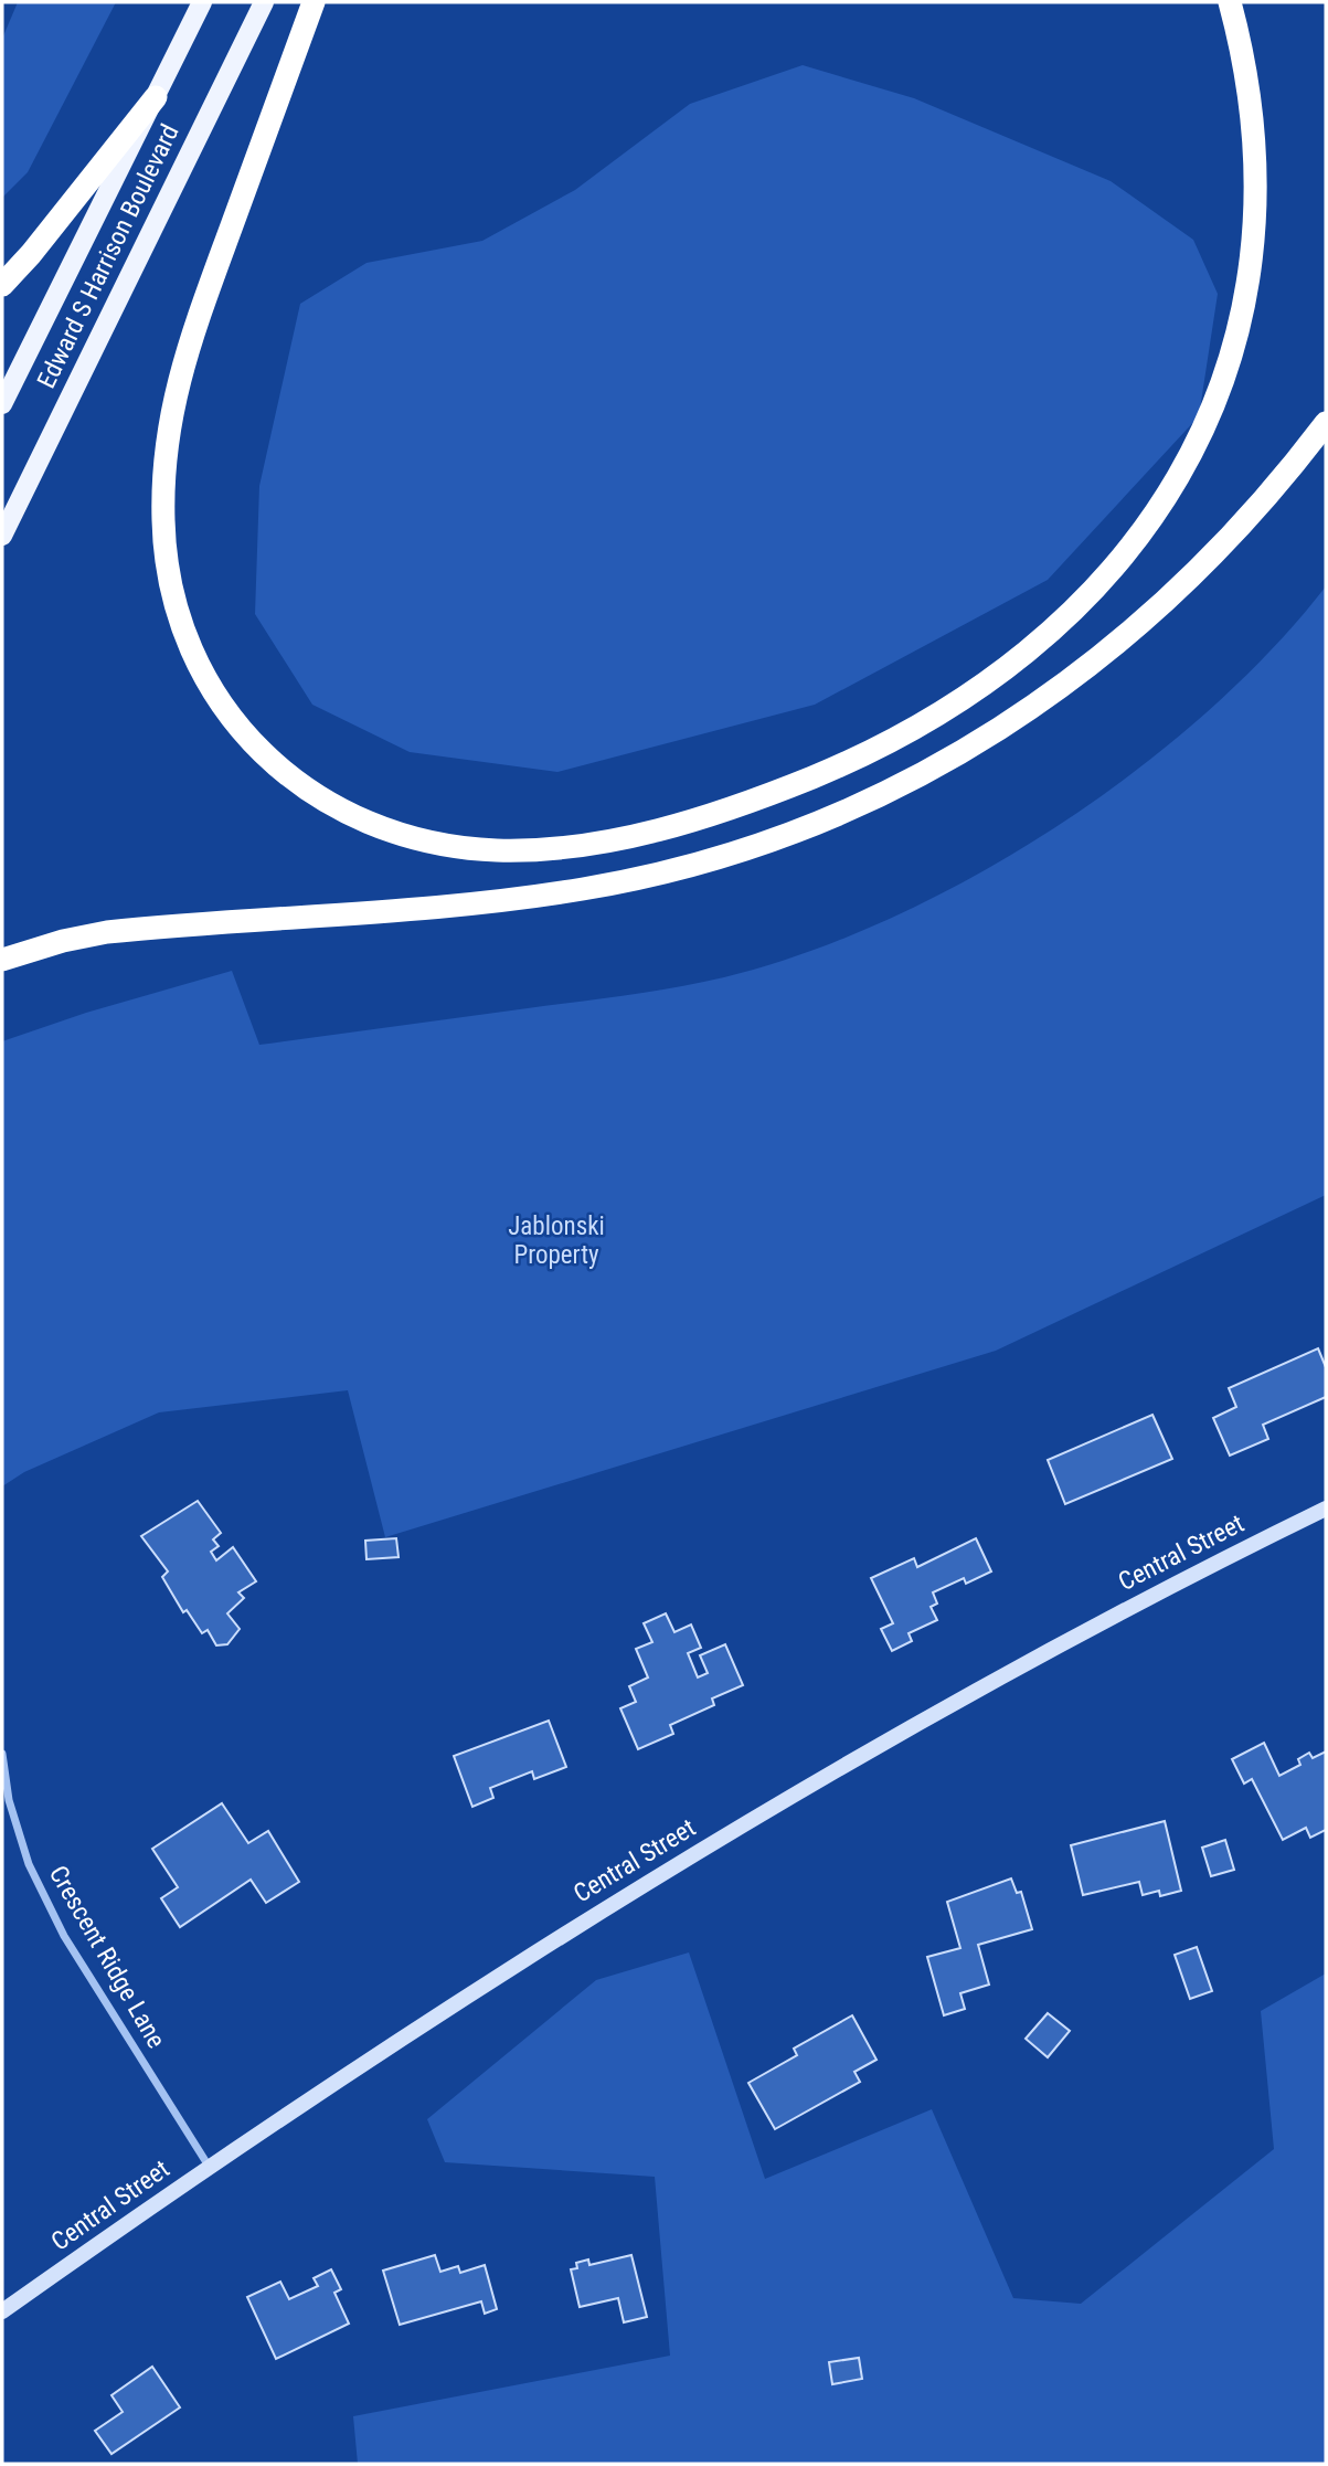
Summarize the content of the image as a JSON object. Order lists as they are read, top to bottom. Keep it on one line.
{"streets":{"main road":["Edward S Harrison Boulevard"],"street":["Central Street","Crescent Ridge Lane"]},"crossings":[["Central Street","Crescent Ridge Lane"]],"parks":["Jablonski Property"]}
